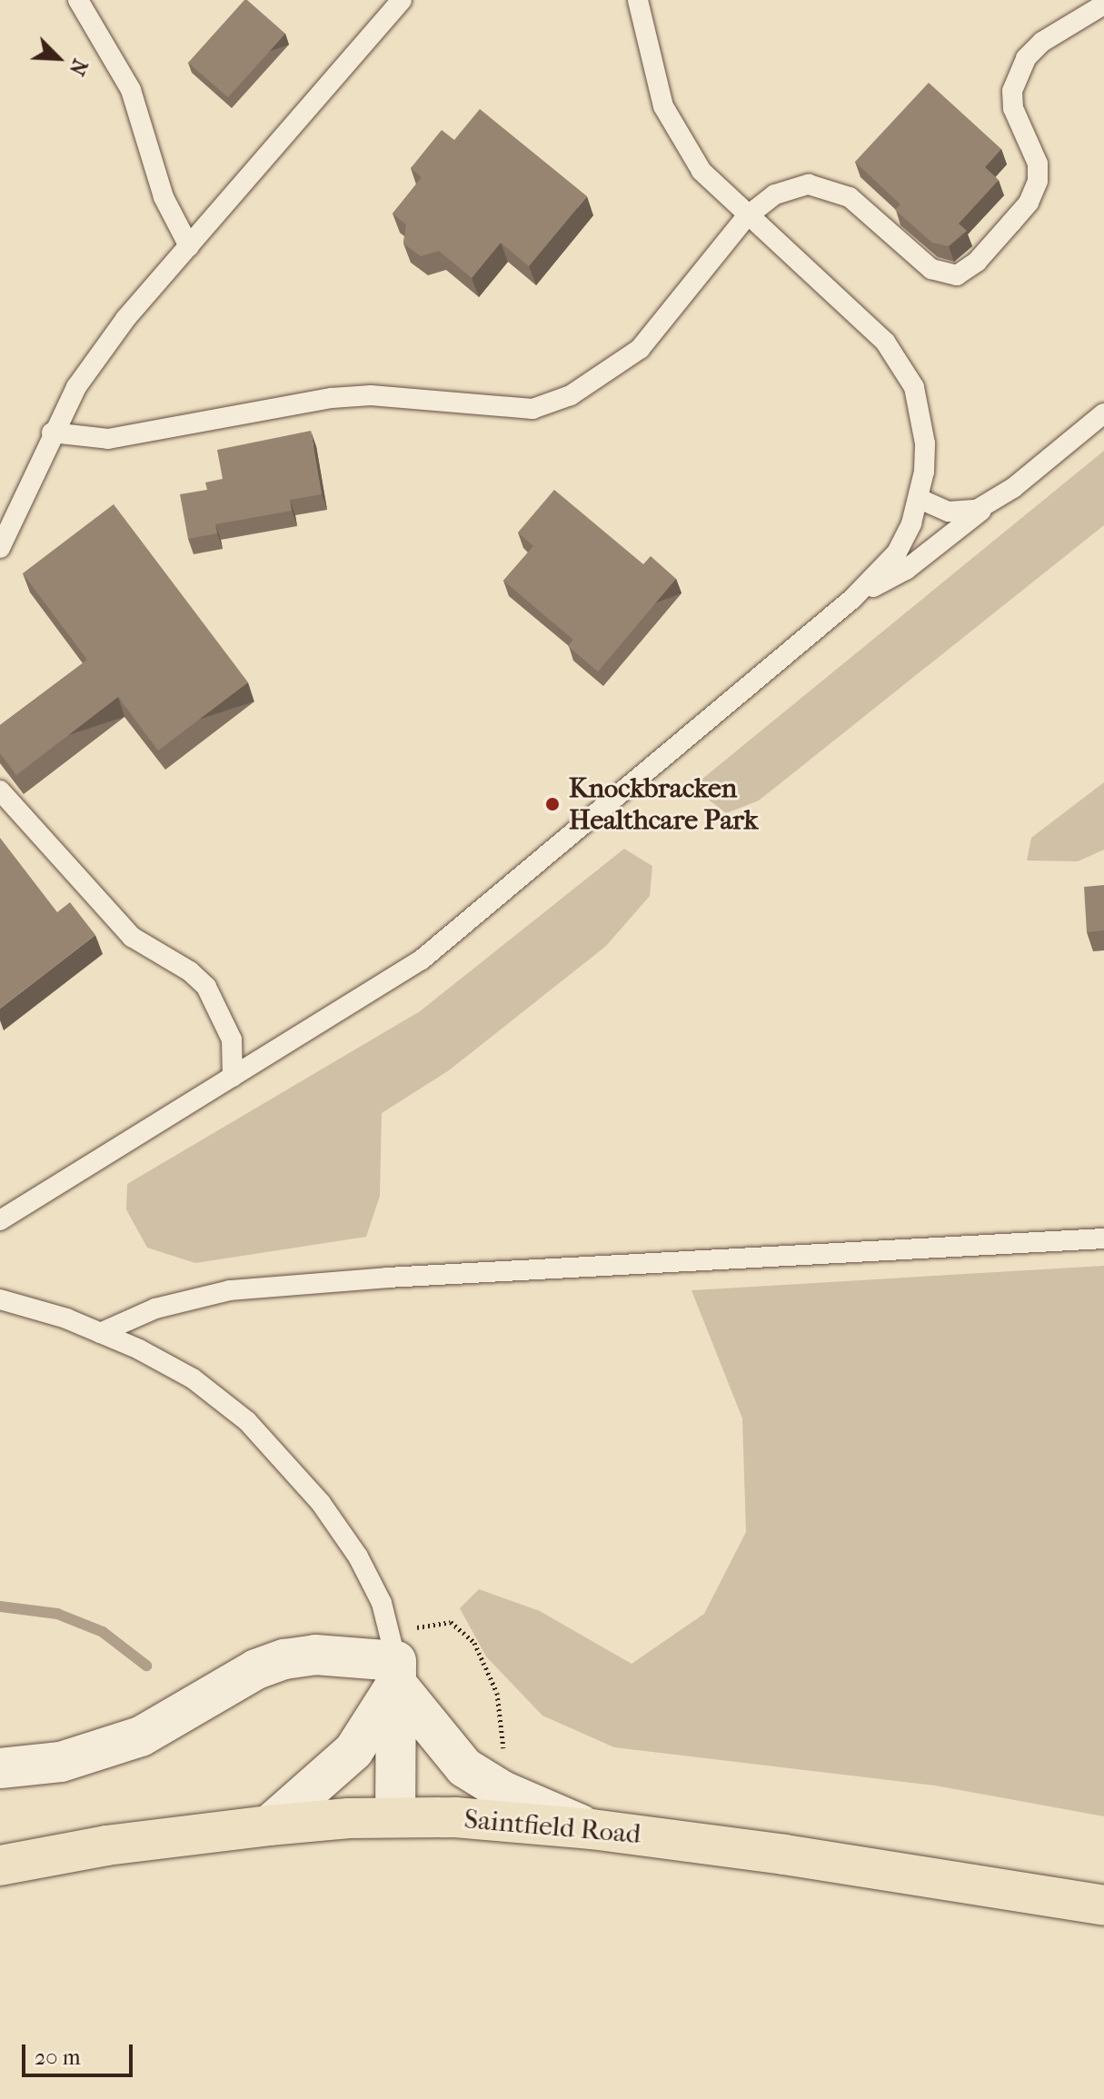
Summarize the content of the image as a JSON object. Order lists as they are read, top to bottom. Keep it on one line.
{"streets":{"highway":["Saintfield Road"]},"places":["Knockbracken Healthcare Park"],"scale_bar":"20 m","north":"bottom right"}
